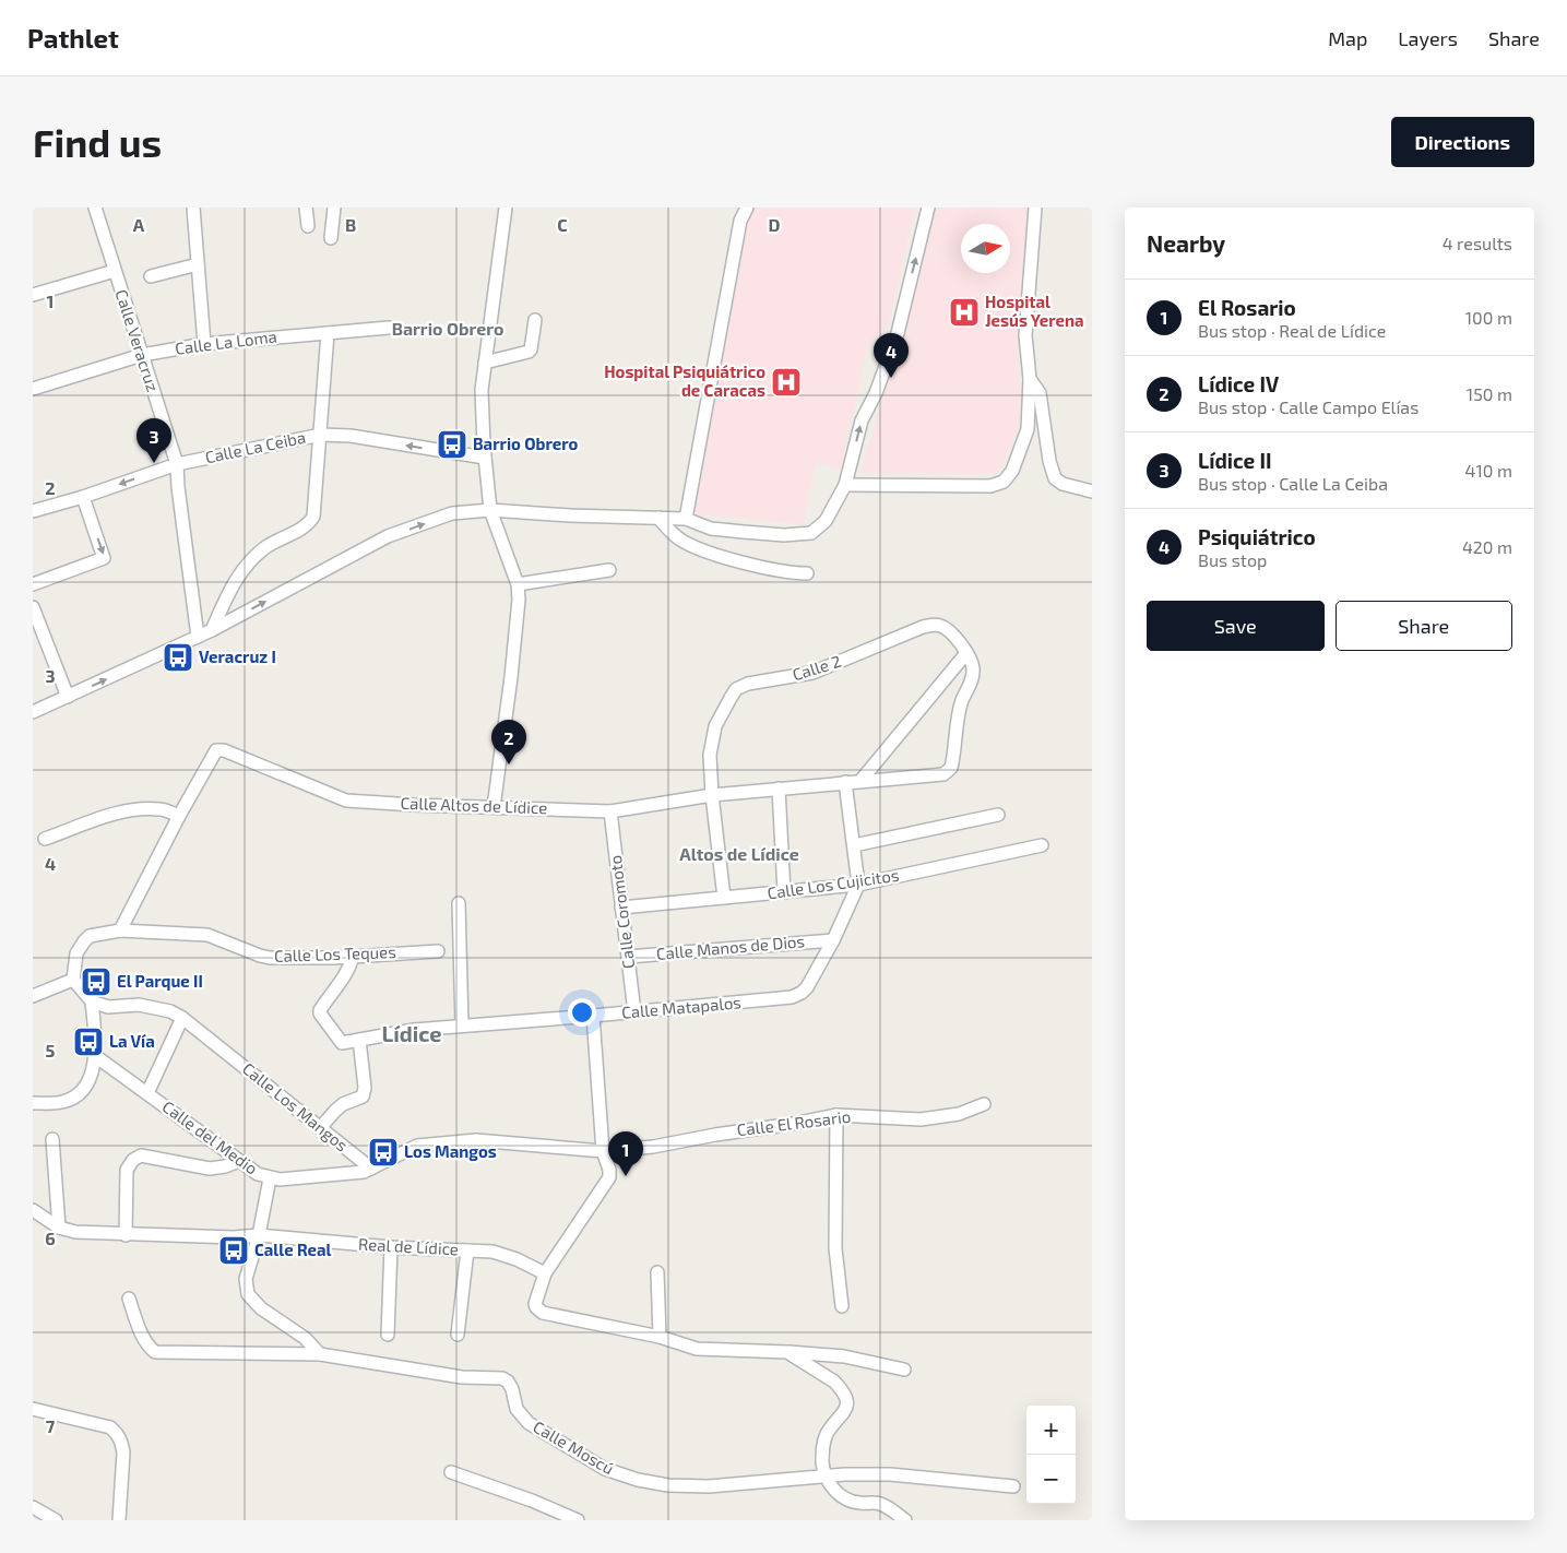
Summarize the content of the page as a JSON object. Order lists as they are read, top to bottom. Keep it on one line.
{"streets":{"street":["Calle Veracruz","Calle La Loma","Calle La Ceiba","Calle 2","Calle Altos de Lídice","Calle Los Cujicitos","Calle Coromoto","Calle Manos de Dios","Calle Los Teques","Calle Matapalos","Calle Los Mangos","Calle El Rosario","Calle del Medio","Real de Lídice","Calle Moscú"]},"crossings":[["Calle Veracruz","Calle La Loma"],["Calle Veracruz","Calle La Ceiba"],["Calle 2","Calle Altos de Lídice"],["Calle 2","Calle Los Cujicitos"],["Calle Altos de Lídice","Calle Coromoto"],["Calle Altos de Lídice","Calle Los Teques"],["Calle Altos de Lídice","Calle Matapalos"],["Calle Los Cujicitos","Calle Coromoto"],["Calle Los Cujicitos","Calle Matapalos"],["Calle Coromoto","Calle Manos de Dios"],["Calle Coromoto","Calle Matapalos"],["Calle Manos de Dios","Calle Matapalos"],["Calle Los Teques","Calle Matapalos"],["Calle Los Mangos","Calle del Medio"]],"districts":["Barrio Obrero","Altos de Lídice","Lídice"],"places":{"hospital":["Hospital Jesús Yerena","Hospital Psiquiátrico de Caracas"],"bus stop":["Barrio Obrero","Veracruz I","El Parque II","La Vía","Los Mangos","Calle Real"]},"north":"right","page":{"header":"Pathlet","nav":["Map","Layers","Share"],"buttons":["Directions",["Save","Share"]],"title":"Find us","heading":["Nearby","4 results"],"list":[{"mark":"1","name":"El Rosario","note":"Bus stop · Real de Lídice","value":"100 m"},{"mark":"2","name":"Lídice IV","note":"Bus stop · Calle Campo Elías","value":"150 m"},{"mark":"3","name":"Lídice II","note":"Bus stop · Calle La Ceiba","value":"410 m"},{"mark":"4","name":"Psiquiátrico","note":"Bus stop","value":"420 m"}],"pins":["4","3","2","1"],"map_buttons":["+","−"]},"grid":{"columns":["A","B","C","D"],"rows":["1","2","3","4","5","6","7"]}}
